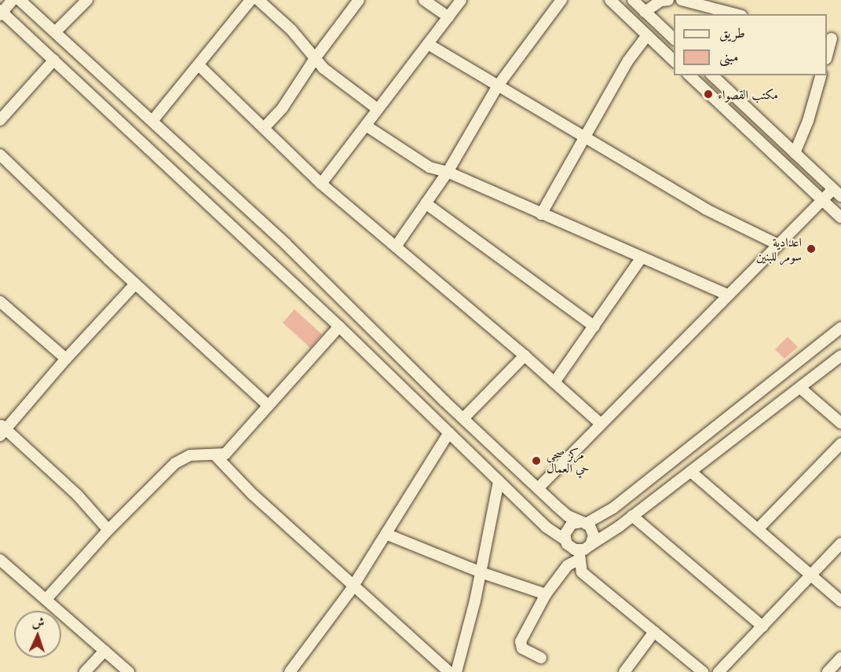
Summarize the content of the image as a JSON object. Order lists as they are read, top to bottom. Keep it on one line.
{"places":["مكتب القصواء","اعدادية سومر للبنين","مركز صحي حي العمال"],"legend":["طريق","مبنى"],"north":"top"}
